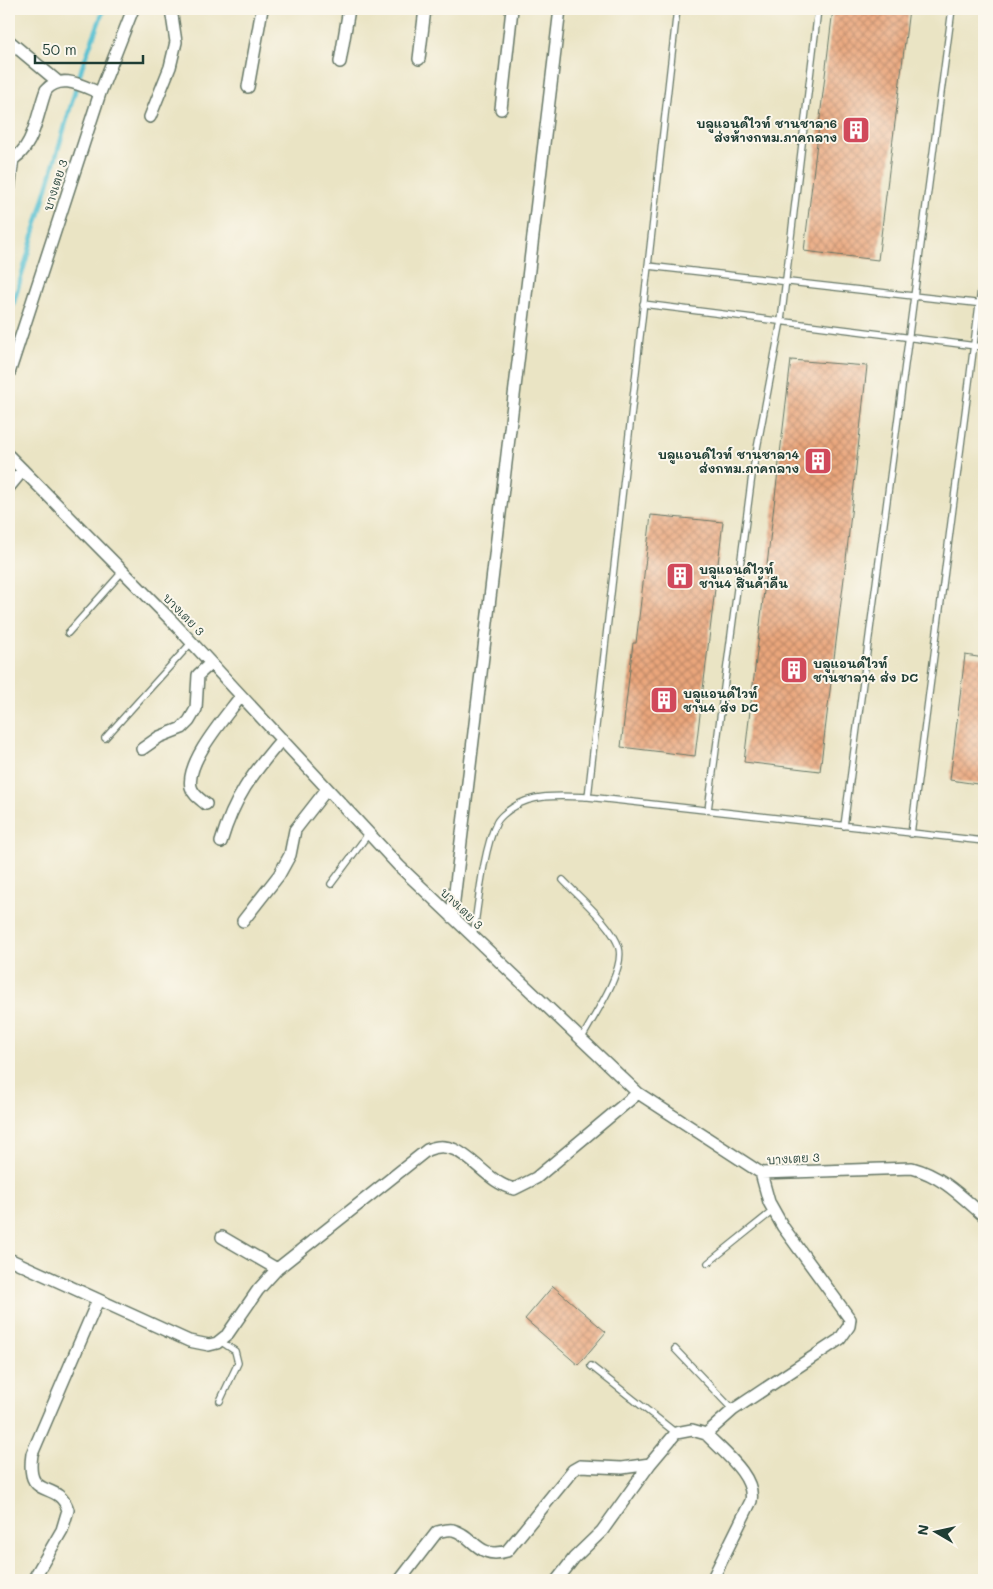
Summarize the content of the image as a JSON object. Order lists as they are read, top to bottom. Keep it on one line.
{"streets":{"street":["บางเตย 3"]},"places":{"building":["บลูแอนด์ไวท์ ชานชาลา6 ส่งห้างกทม.ภาคกลาง","บลูแอนด์ไวท์ ชานชาลา4 ส่งกทม.ภาคกลาง","บลูแอนด์ไวท์ ชาน4 สินค้าคืน","บลูแอนด์ไวท์ ชานชาลา4 ส่ง DC","บลูแอนด์ไวท์ ชาน4 ส่ง DC"]},"scale_bar":"50 m","north":"left"}
